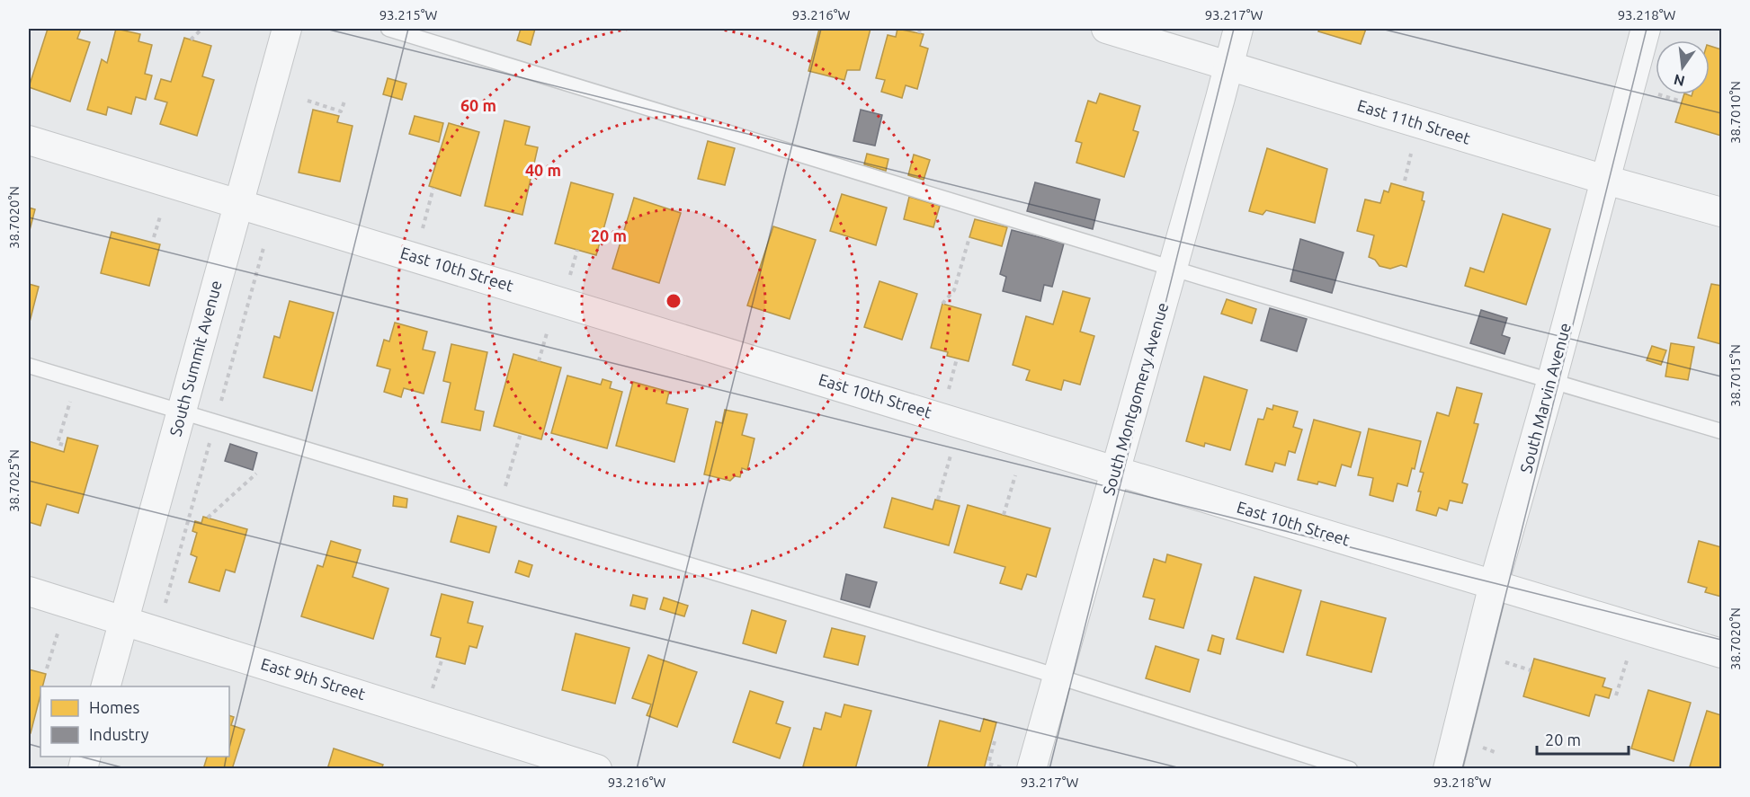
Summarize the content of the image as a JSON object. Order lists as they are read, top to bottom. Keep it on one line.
{"streets":{"street":["East 11th Street","East 10th Street","South Summit Avenue","South Marvin Avenue","South Montgomery Avenue","East 9th Street"]},"crossings":[["East 11th Street","South Marvin Avenue"],["East 11th Street","South Montgomery Avenue"],["East 10th Street","South Summit Avenue"],["East 10th Street","South Marvin Avenue"],["East 10th Street","South Montgomery Avenue"],["South Summit Avenue","East 9th Street"]],"legend":["Homes","Industry"],"scale_bar":"20 m","north":"bottom","coordinates":["93.215°W","93.216°W","93.217°W","93.218°W","38.7010°N","38.7020°N","38.7015°N","38.7025°N"],"rings":["60 m","40 m","20 m"]}
